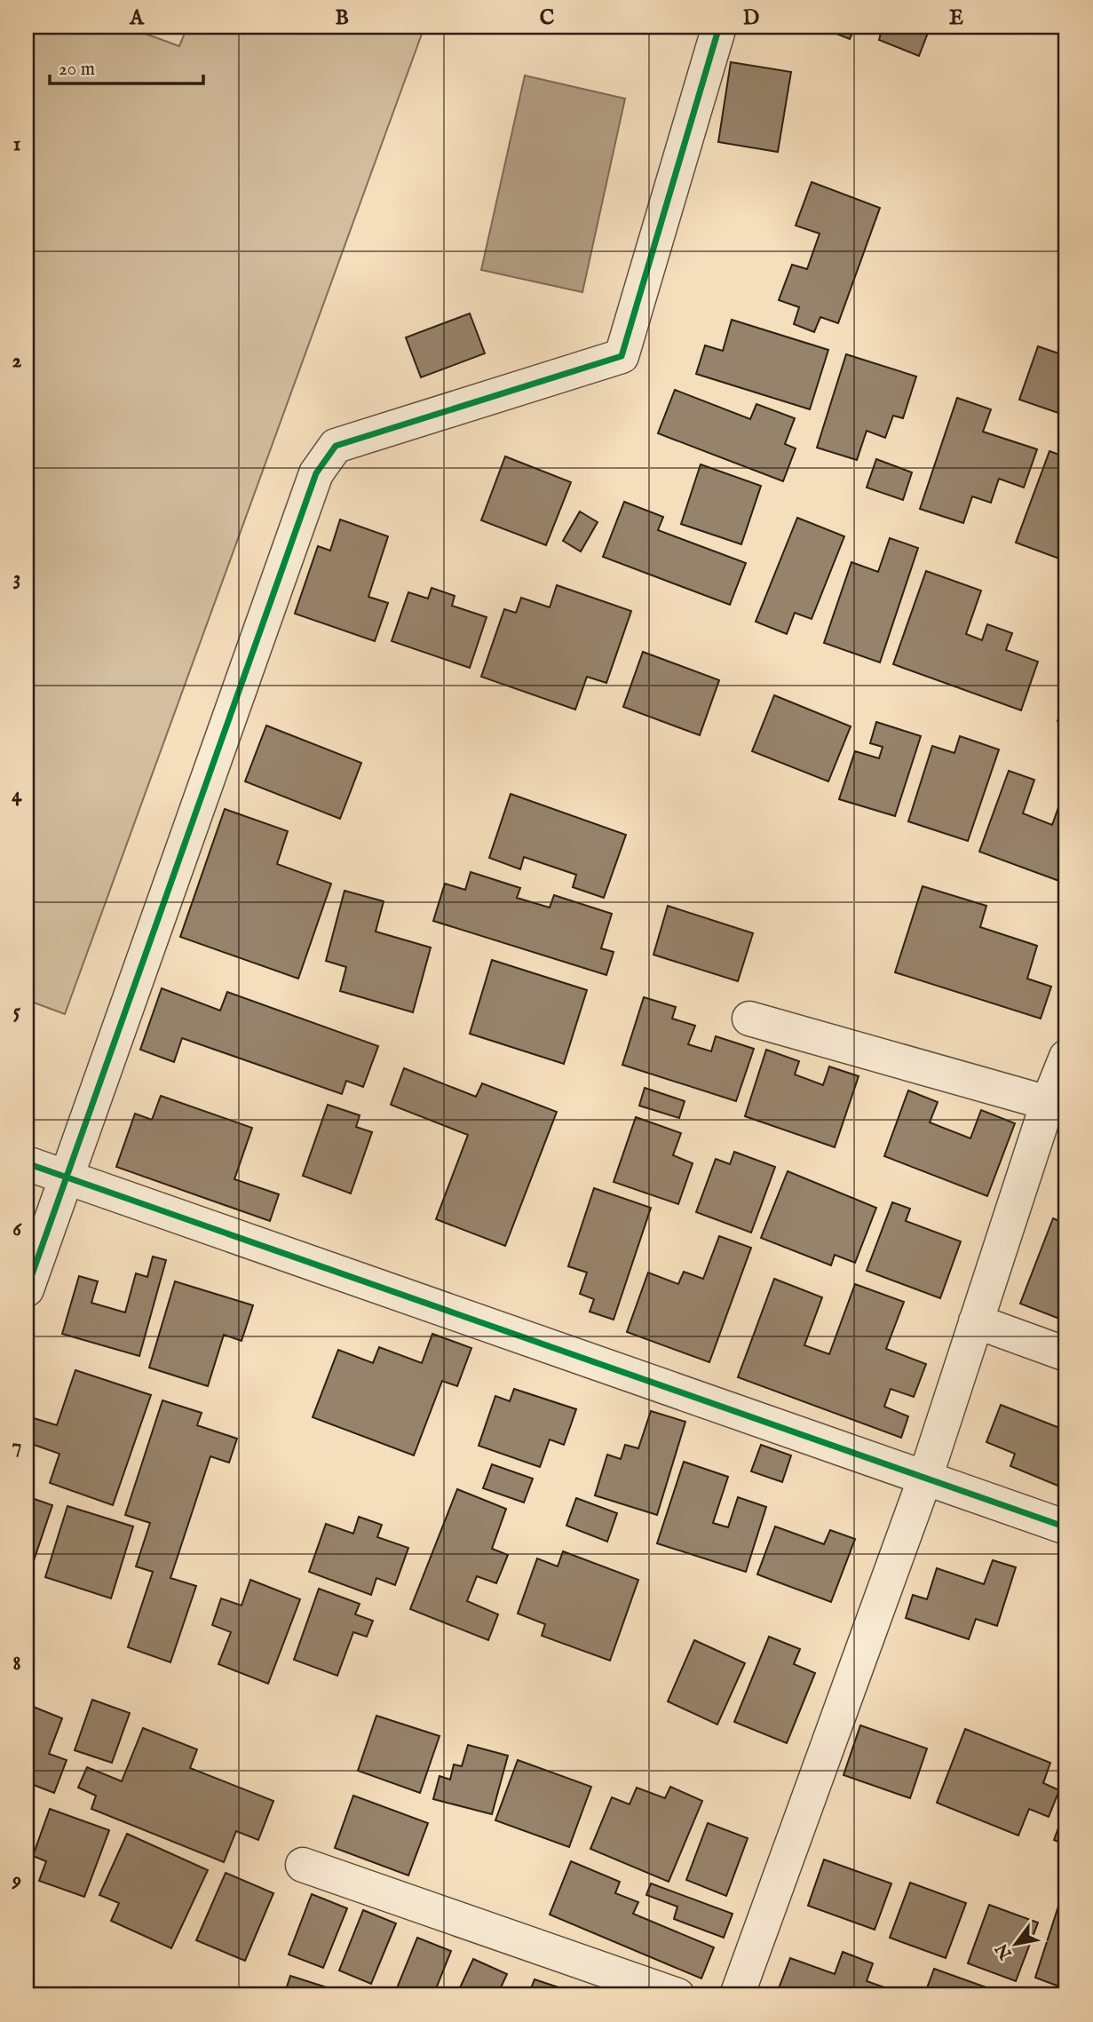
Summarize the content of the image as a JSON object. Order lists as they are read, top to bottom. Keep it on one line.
{"scale_bar":"20 m","north":"bottom left","grid":{"columns":["A","B","C","D","E"],"rows":["1","2","3","4","5","6","7","8","9"]}}
